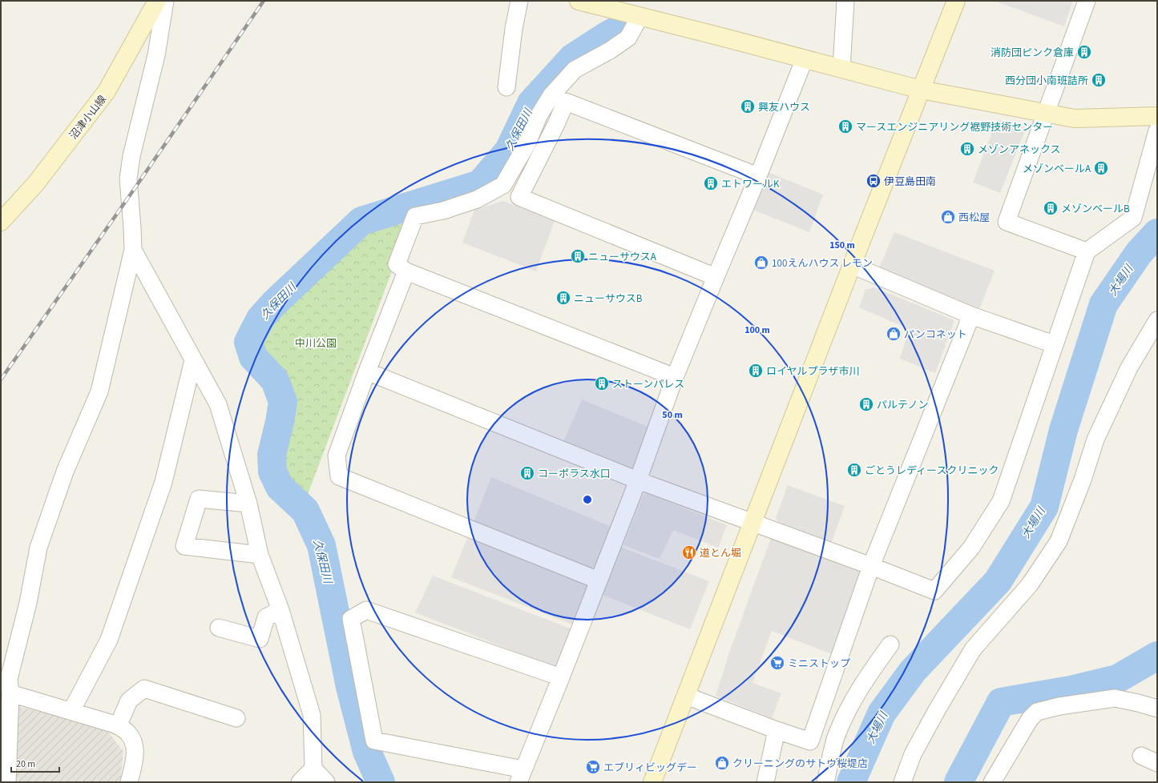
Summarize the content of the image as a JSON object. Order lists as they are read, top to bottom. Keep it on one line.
{"streets":{"street":["沼津小山線"]},"water":["久保田川","大場川"],"parks":["中川公園"],"places":{"building":["消防団ピンク倉庫","西分団小南班詰所","興友ハウス","マースエンジニアリング裾野技術センター","メゾンアネックス","メゾンベールA","エトワールK","メゾンベールB","ニューサウスA","ニューサウスB","ロイヤルプラザ市川","ストーンパレス","パルテノン","ごとうレディースクリニック","コーポラス水口"],"bus stop":["伊豆島田南"],"shop":["西松屋","100えんハウス レモン","パンコネット","クリーニングのサトウ桜堤店"],"restaurant":["道とん堀"],"supermarket":["ミニストップ","エブリィビッグデー"]},"scale_bar":"20 m","rings":["150 m","100 m","50 m"]}
